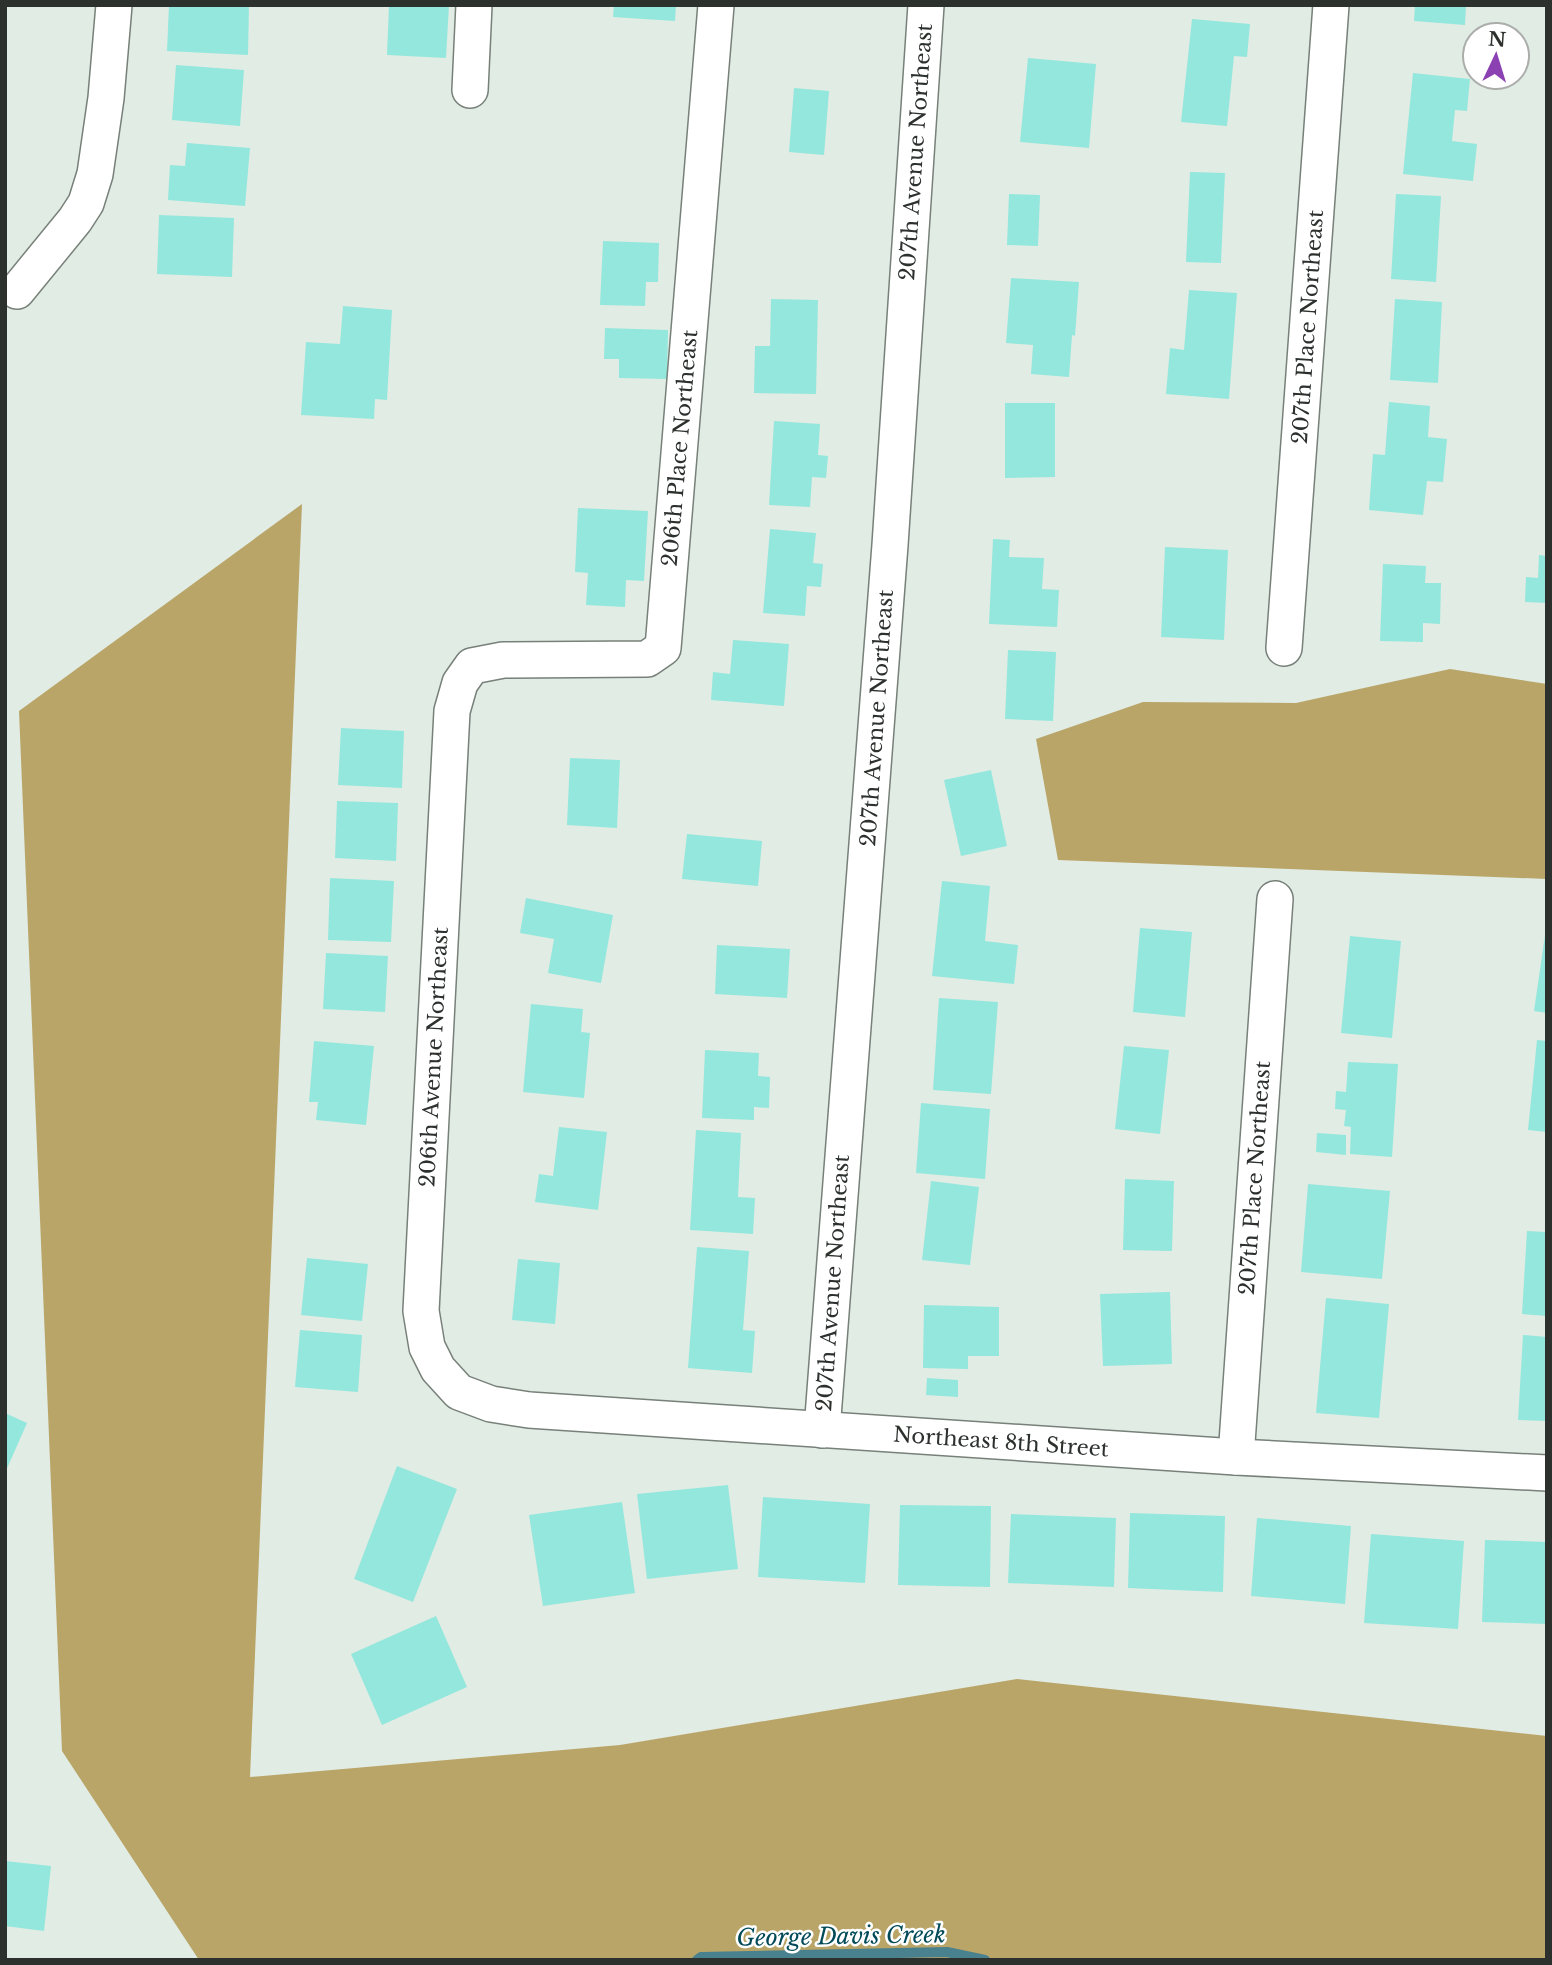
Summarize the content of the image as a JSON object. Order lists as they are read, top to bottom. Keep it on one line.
{"streets":{"street":["207th Avenue Northeast","207th Place Northeast","206th Place Northeast","206th Avenue Northeast","Northeast 8th Street"]},"crossings":[["207th Avenue Northeast","Northeast 8th Street"],["207th Place Northeast","Northeast 8th Street"],["206th Place Northeast","206th Avenue Northeast"],["206th Avenue Northeast","Northeast 8th Street"]],"water":["George Davis Creek"],"north":"top"}
